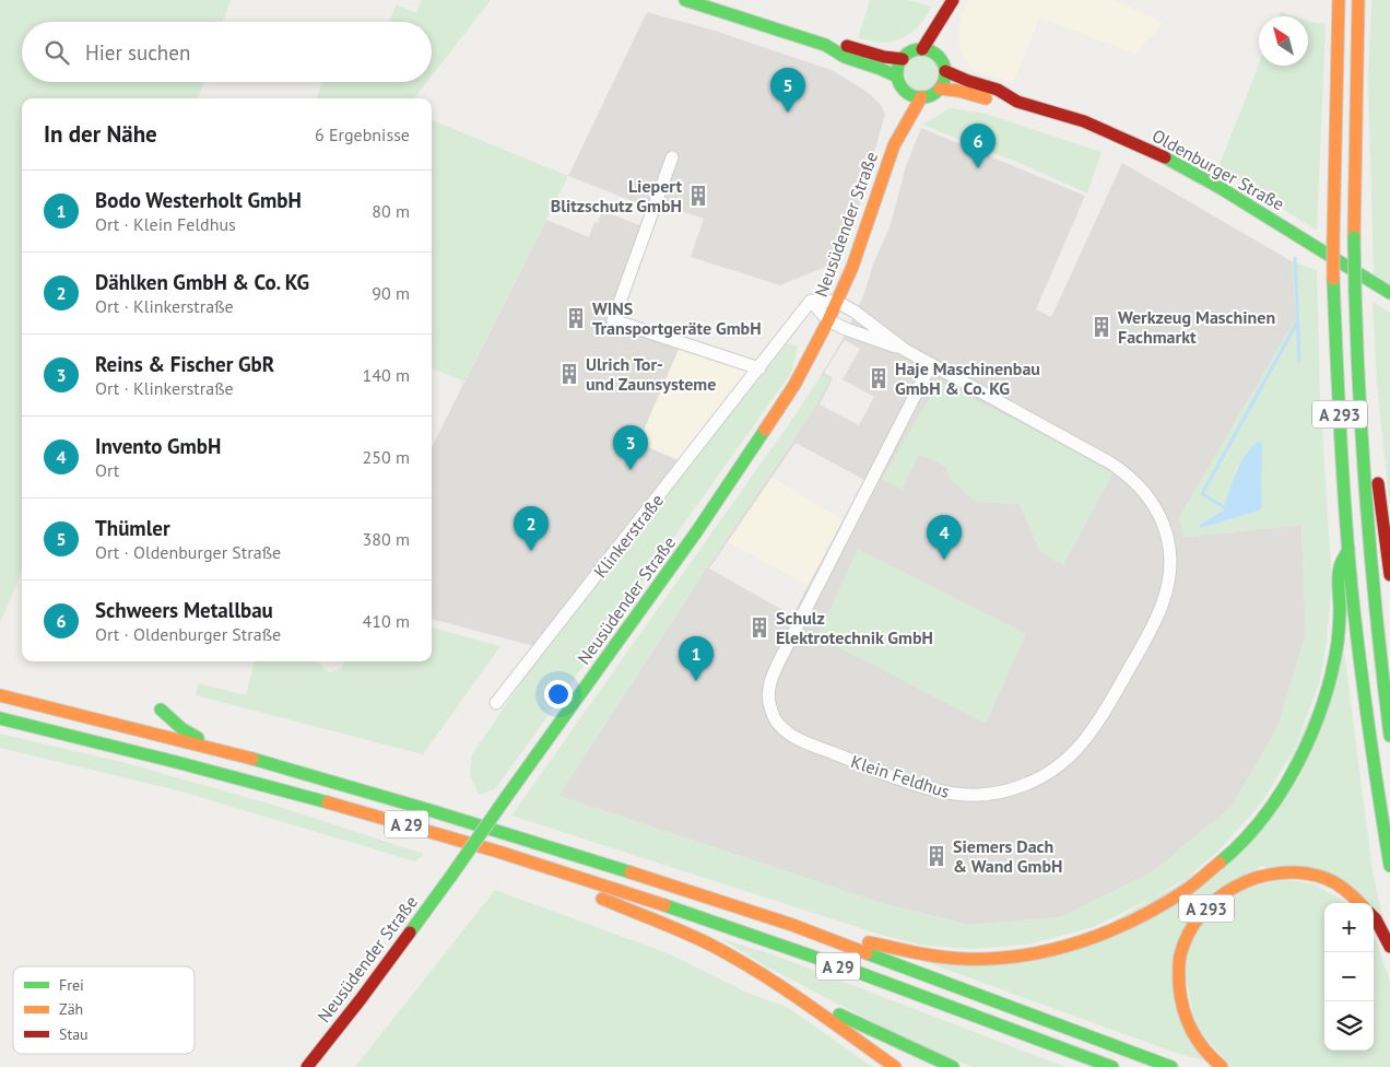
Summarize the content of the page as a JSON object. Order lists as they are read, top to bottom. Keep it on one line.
{"streets":{"main road":["Oldenburger Straße","Neusüdender Straße","A 293","A 29"],"street":["Klinkerstraße","Klein Feldhus"]},"crossings":[["Oldenburger Straße","Neusüdender Straße"],["Neusüdender Straße","Klein Feldhus"],["Klinkerstraße","Klein Feldhus"]],"places":{"building":["Liepert Blitzschutz GmbH","WINS Transportgeräte GmbH","Werkzeug Maschinen Fachmarkt","Ulrich Tor- und Zaunsysteme","Haje Maschinenbau GmbH & Co. KG","Schulz Elektrotechnik GmbH","Siemers Dach & Wand GmbH"]},"legend":["Frei","Zäh","Stau"],"north":"top left","page":{"search":"Hier suchen","pins":["5","6","3","2","4","1"],"heading":["In der Nähe","6 Ergebnisse"],"list":[{"mark":"1","name":"Bodo Westerholt GmbH","note":"Ort · Klein Feldhus","value":"80 m"},{"mark":"2","name":"Dählken GmbH & Co. KG","note":"Ort · Klinkerstraße","value":"90 m"},{"mark":"3","name":"Reins & Fischer GbR","note":"Ort · Klinkerstraße","value":"140 m"},{"mark":"4","name":"Invento GmbH","note":"Ort","value":"250 m"},{"mark":"5","name":"Thümler","note":"Ort · Oldenburger Straße","value":"380 m"},{"mark":"6","name":"Schweers Metallbau","note":"Ort · Oldenburger Straße","value":"410 m"}],"map_buttons":["+","−"]}}
